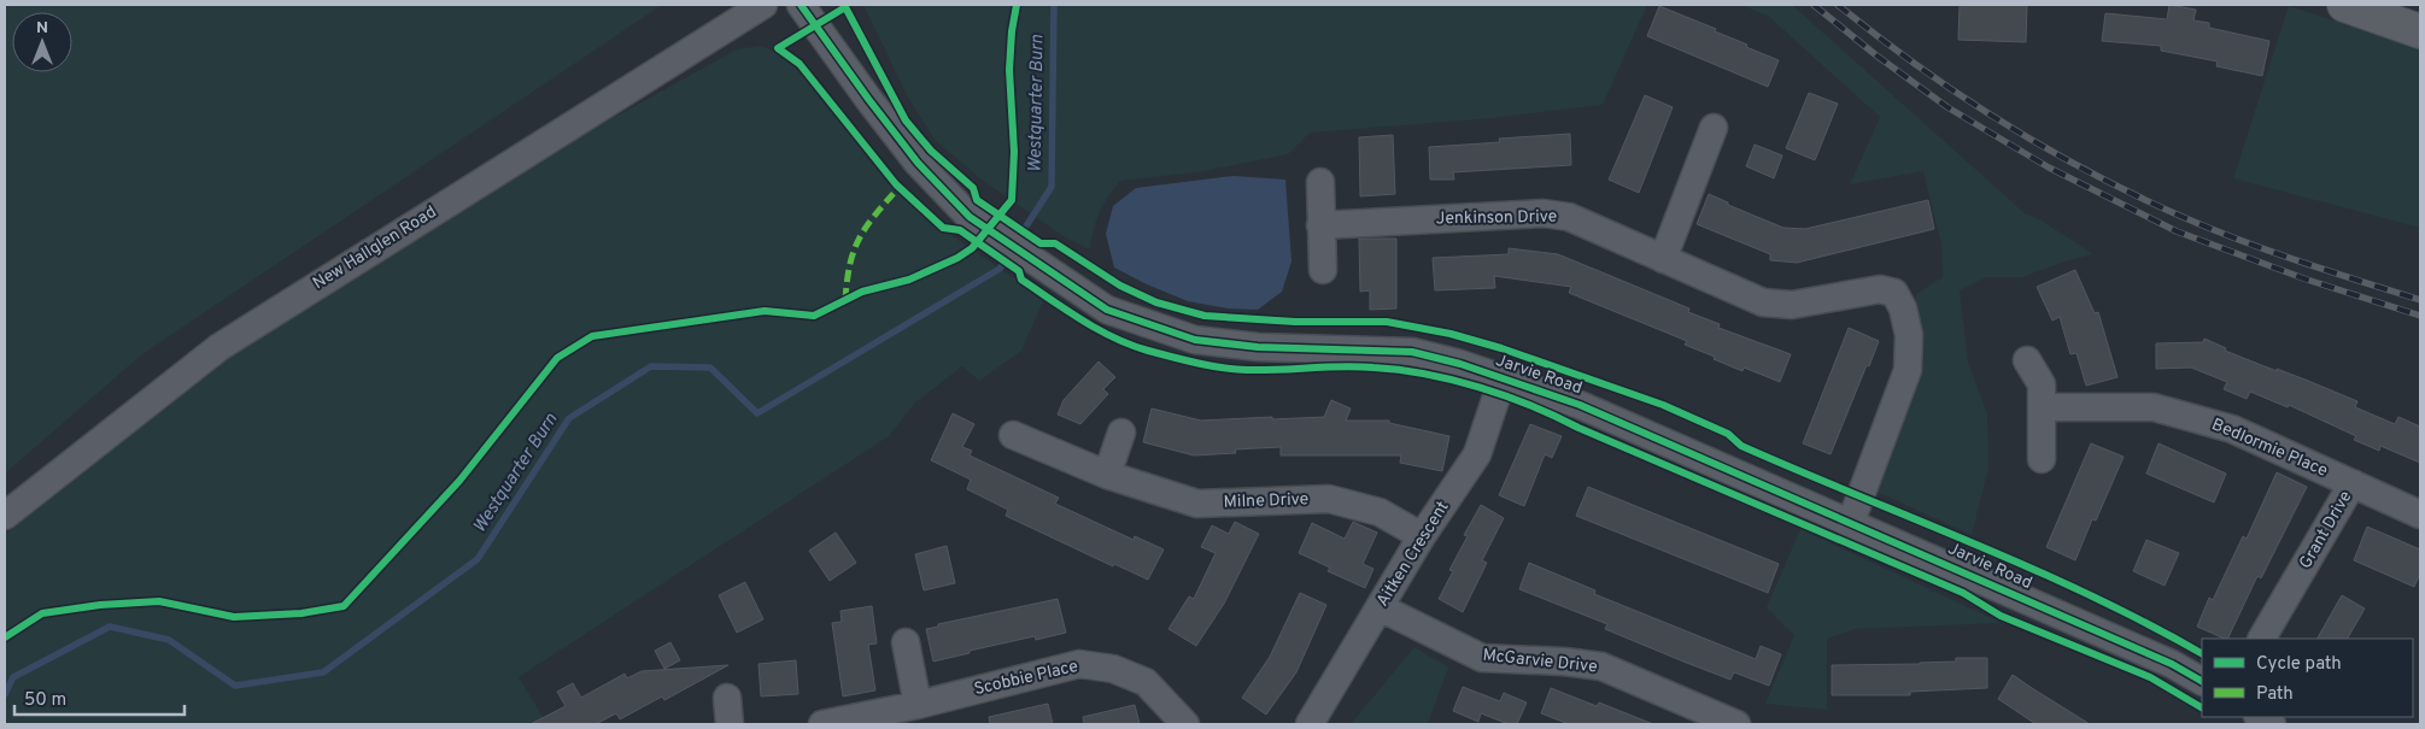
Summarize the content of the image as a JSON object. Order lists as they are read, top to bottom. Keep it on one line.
{"streets":{"street":["Jenkinson Drive","New Hallglen Road","Jarvie Road","Bedlormie Place","Milne Drive","Grant Drive","Aitken Crescent","McGarvie Drive","Scobbie Place"]},"crossings":[["Jenkinson Drive","Jarvie Road"],["Jarvie Road","Aitken Crescent"],["Bedlormie Place","Grant Drive"],["Milne Drive","Aitken Crescent"],["Aitken Crescent","McGarvie Drive"]],"water":["Westquarter Burn"],"legend":["Cycle path","Path"],"scale_bar":"50 m","north":"top"}
